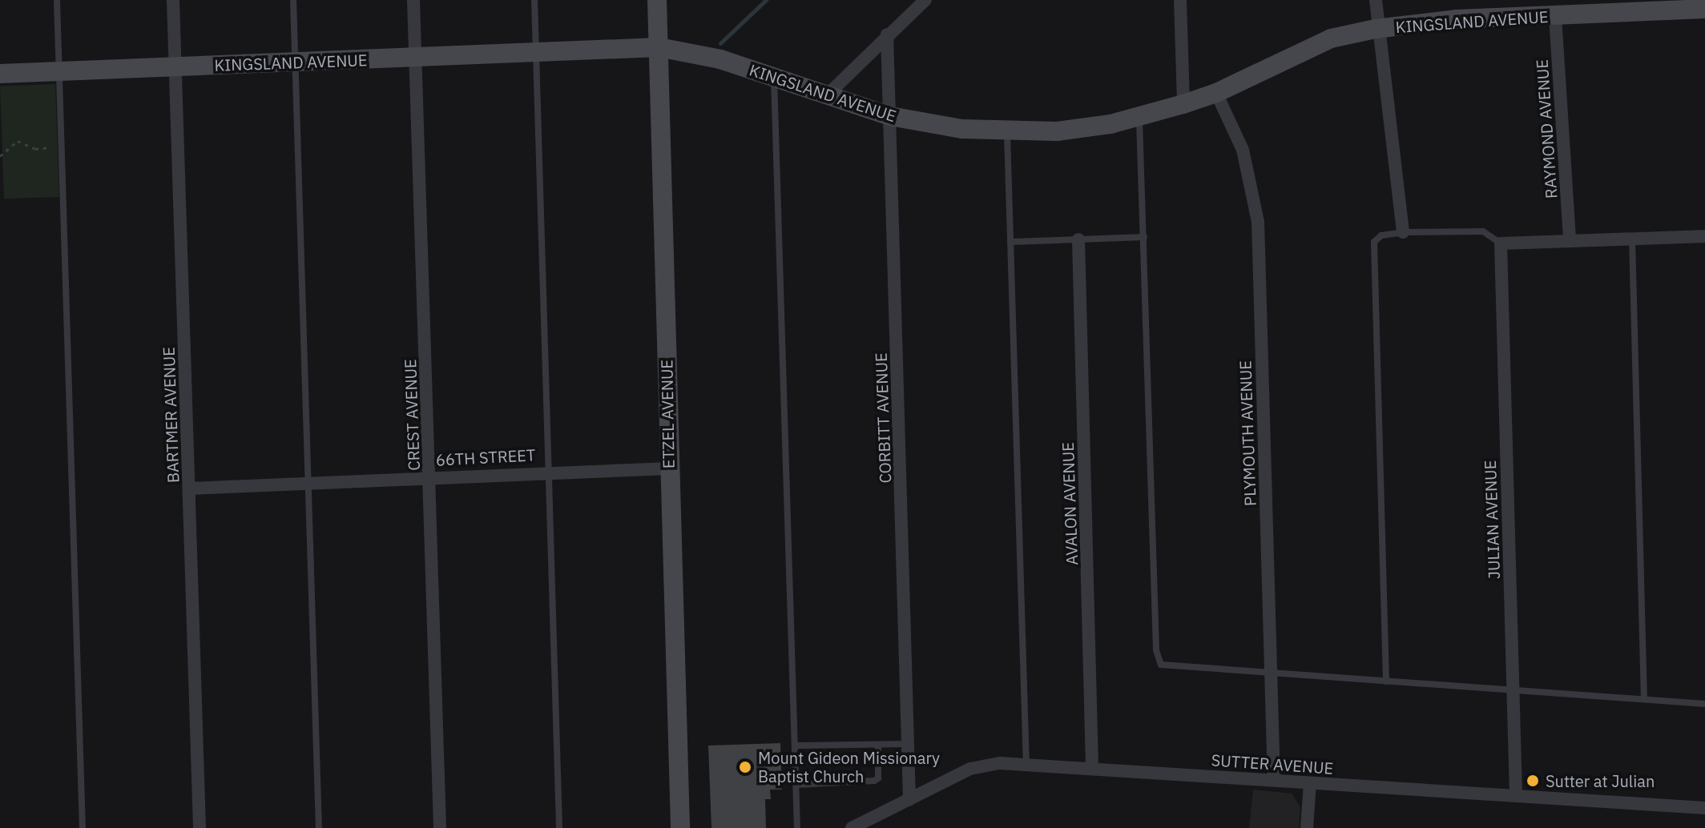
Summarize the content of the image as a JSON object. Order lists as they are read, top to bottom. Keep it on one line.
{"streets":{"street":["KINGSLAND AVENUE","RAYMOND AVENUE","ETZEL AVENUE","BARTMER AVENUE","CREST AVENUE","CORBITT AVENUE","PLYMOUTH AVENUE","66TH STREET","AVALON AVENUE","JULIAN AVENUE","SUTTER AVENUE"]},"crossings":[["KINGSLAND AVENUE","RAYMOND AVENUE"],["KINGSLAND AVENUE","ETZEL AVENUE"],["KINGSLAND AVENUE","BARTMER AVENUE"],["KINGSLAND AVENUE","CREST AVENUE"],["KINGSLAND AVENUE","CORBITT AVENUE"],["KINGSLAND AVENUE","PLYMOUTH AVENUE"],["ETZEL AVENUE","66TH STREET"],["BARTMER AVENUE","66TH STREET"],["CREST AVENUE","66TH STREET"],["CORBITT AVENUE","SUTTER AVENUE"],["PLYMOUTH AVENUE","SUTTER AVENUE"],["AVALON AVENUE","SUTTER AVENUE"],["JULIAN AVENUE","SUTTER AVENUE"]],"places":["Mount Gideon Missionary Baptist Church","Sutter at Julian"]}
